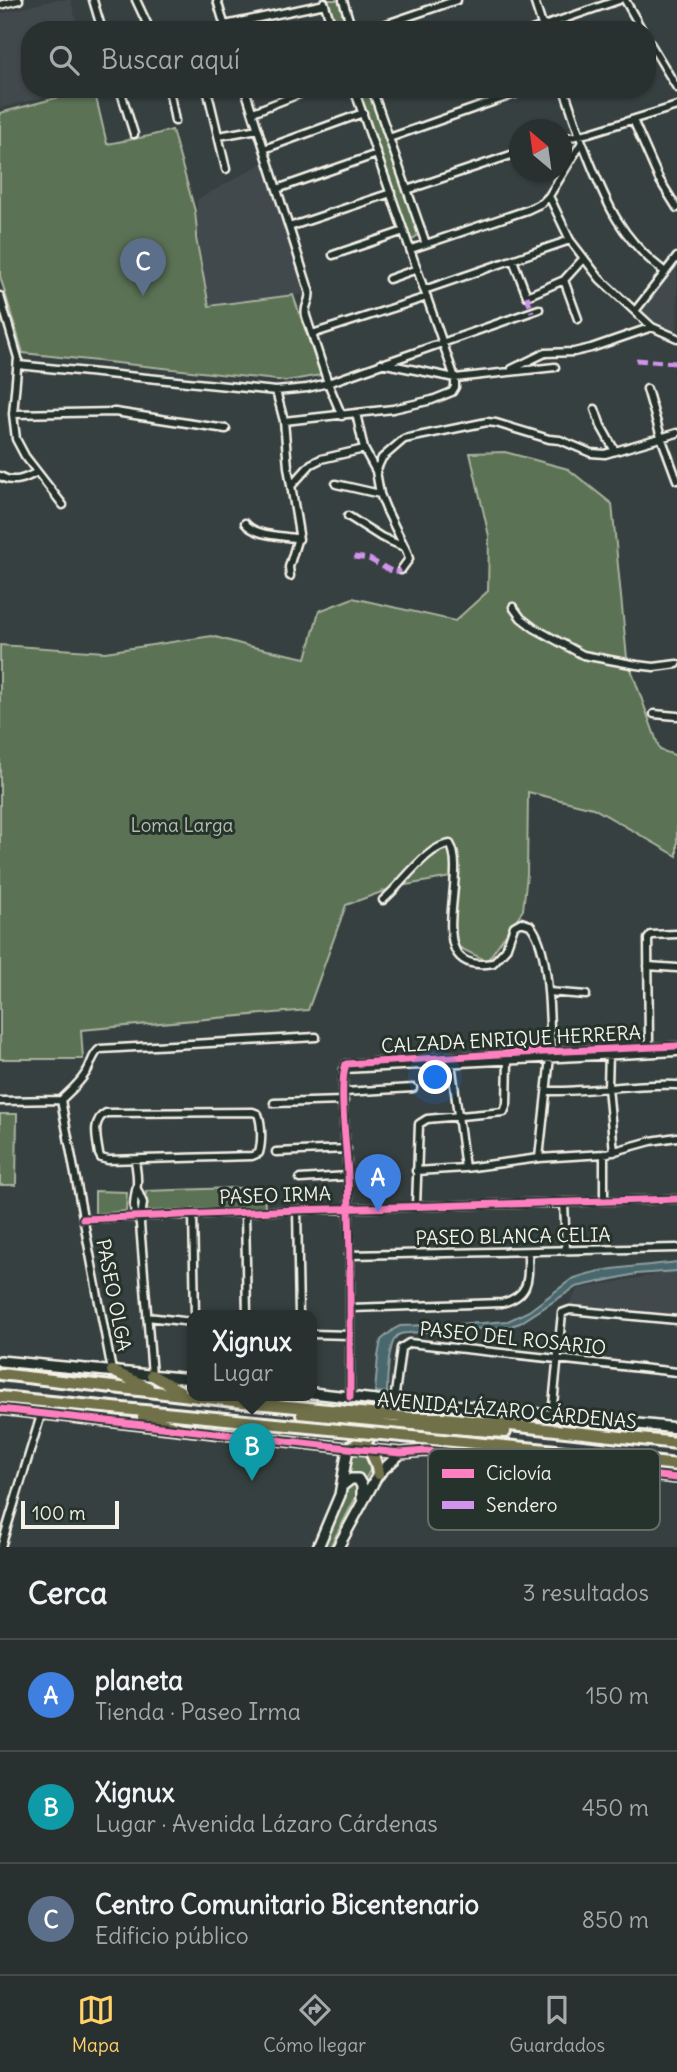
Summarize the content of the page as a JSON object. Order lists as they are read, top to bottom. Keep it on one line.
{"streets":{"highway":["AVENIDA LÁZARO CÁRDENAS"],"street":["CALZADA ENRIQUE HERRERA","PASEO IRMA","PASEO BLANCA CELIA","PASEO OLGA","PASEO DEL ROSARIO"]},"crossings":[["PASEO IRMA","PASEO OLGA"],["PASEO DEL ROSARIO","AVENIDA LÁZARO CÁRDENAS"]],"parks":["Loma Larga"],"legend":["Ciclovía","Sendero"],"scale_bar":"100 m","north":"top left","page":{"search":"Buscar aquí","pins":["C","A","B"],"popup":["Xignux","Lugar"],"scale":"100 m","heading":["Cerca","3 resultados"],"list":[{"mark":"A","name":"planeta","note":"Tienda · Paseo Irma","value":"150 m"},{"mark":"B","name":"Xignux","note":"Lugar · Avenida Lázaro Cárdenas","value":"450 m"},{"mark":"C","name":"Centro Comunitario Bicentenario","note":"Edificio público","value":"850 m"}],"nav":["Mapa","Cómo llegar","Guardados"]}}
